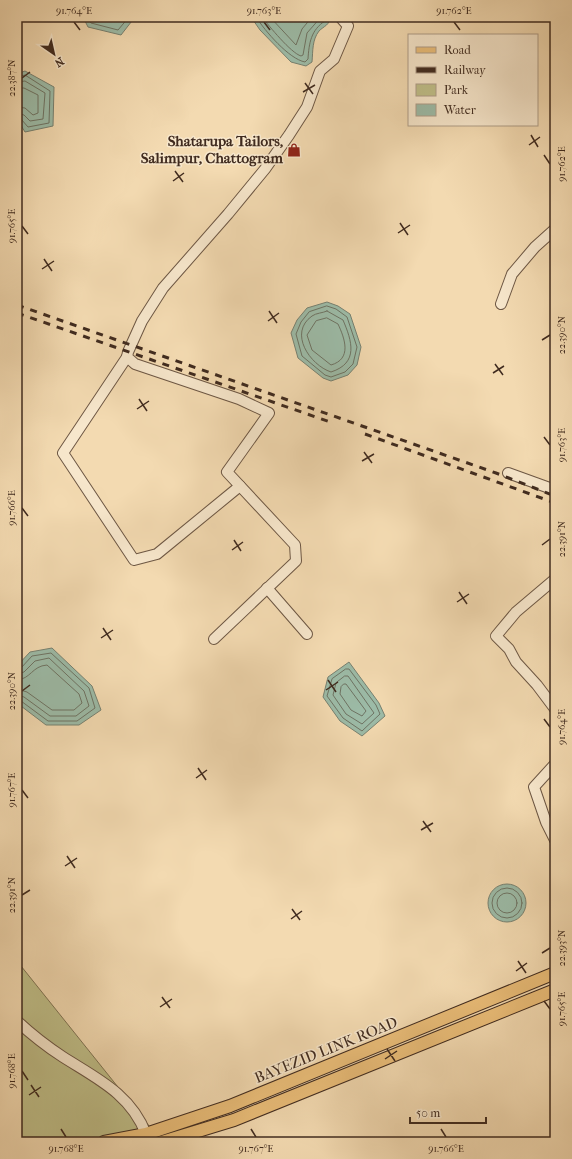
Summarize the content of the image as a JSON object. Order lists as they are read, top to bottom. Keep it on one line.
{"streets":{"main road":["BAYEZID LINK ROAD"]},"places":{"shop":["Shatarupa Tailors, Salimpur, Chattogram"]},"legend":["Road","Railway","Park","Water"],"scale_bar":"50 m","north":"bottom right","coordinates":["91.764°E","91.763°E","91.762°E","22.387°N","91.765°E","22.390°N","91.766°E","22.391°N","91.767°E","22.393°N","91.768°E"]}
